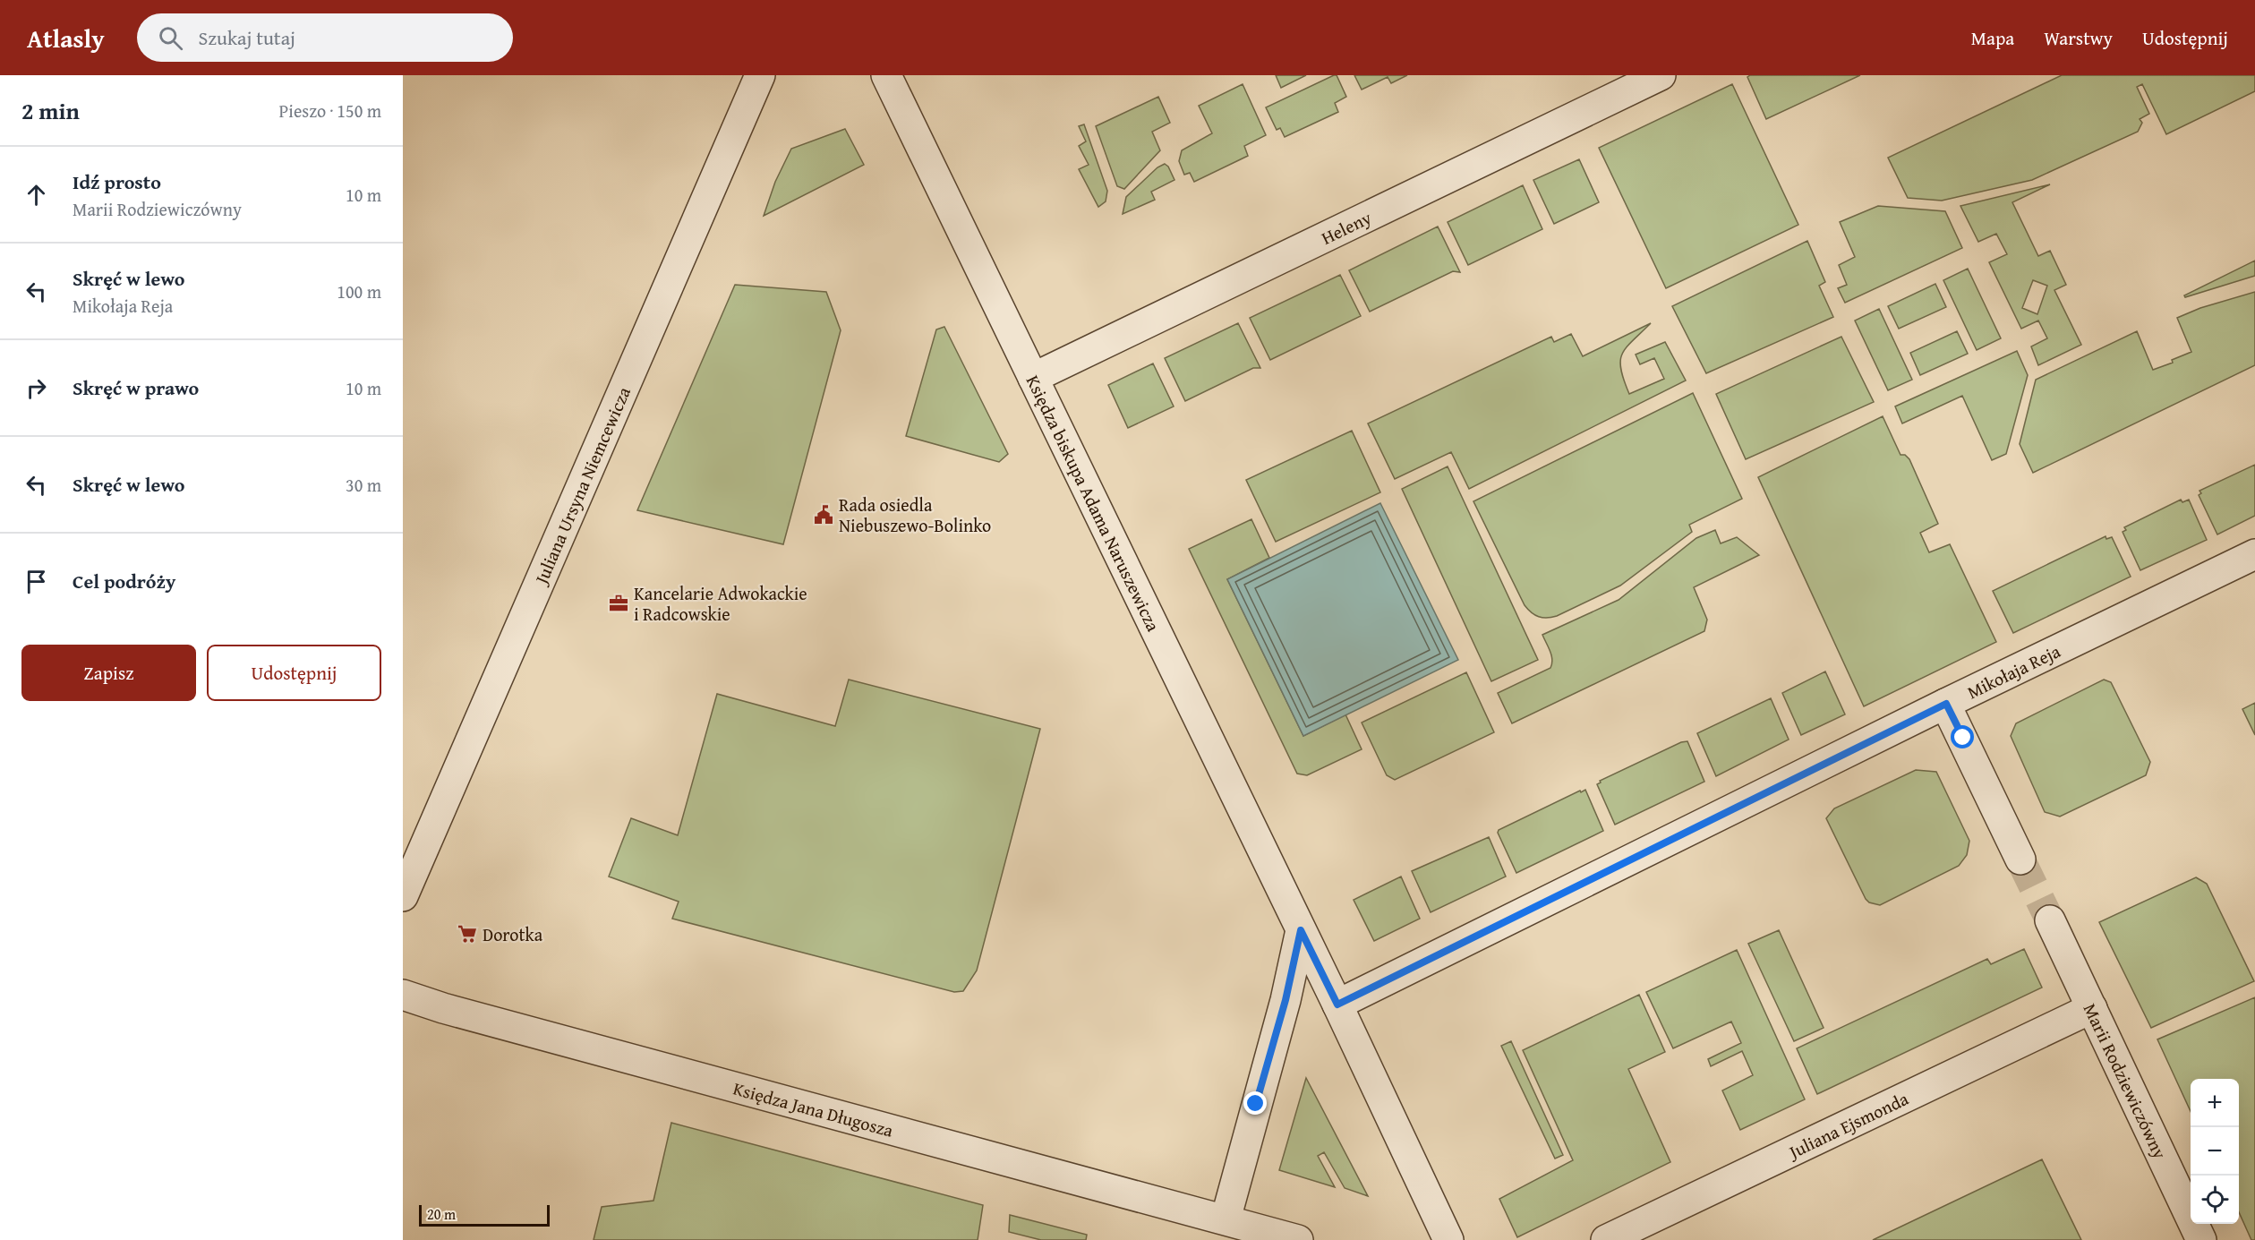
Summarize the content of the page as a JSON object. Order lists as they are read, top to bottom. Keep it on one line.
{"streets":{"street":["Heleny","Juliana Ursyna Niemcewicza","Księdza biskupa Adama Naruszewicza","Mikołaja Reja","Marii Rodziewiczówny","Księdza Jana Długosza","Juliana Ejsmonda"]},"crossings":[["Heleny","Księdza biskupa Adama Naruszewicza"],["Księdza biskupa Adama Naruszewicza","Mikołaja Reja"],["Marii Rodziewiczówny","Juliana Ejsmonda"]],"places":{"public building":["Rada osiedla Niebuszewo-Bolinko"],"office":["Kancelarie Adwokackie i Radcowskie"],"supermarket":["Dorotka"]},"scale_bar":"20 m","page":{"header":"Atlasly","search":"Szukaj tutaj","nav":["Mapa","Warstwy","Udostępnij"],"heading":["2 min","Pieszo · 150 m"],"list":[["Idź prosto","Marii Rodziewiczówny","10 m"],["Skręć w lewo","Mikołaja Reja","100 m"],["Skręć w prawo","10 m"],["Skręć w lewo","30 m"],"Cel podróży"],"buttons":["Zapisz","Udostępnij"],"map_buttons":["+","−"],"scale":"20 m"}}
